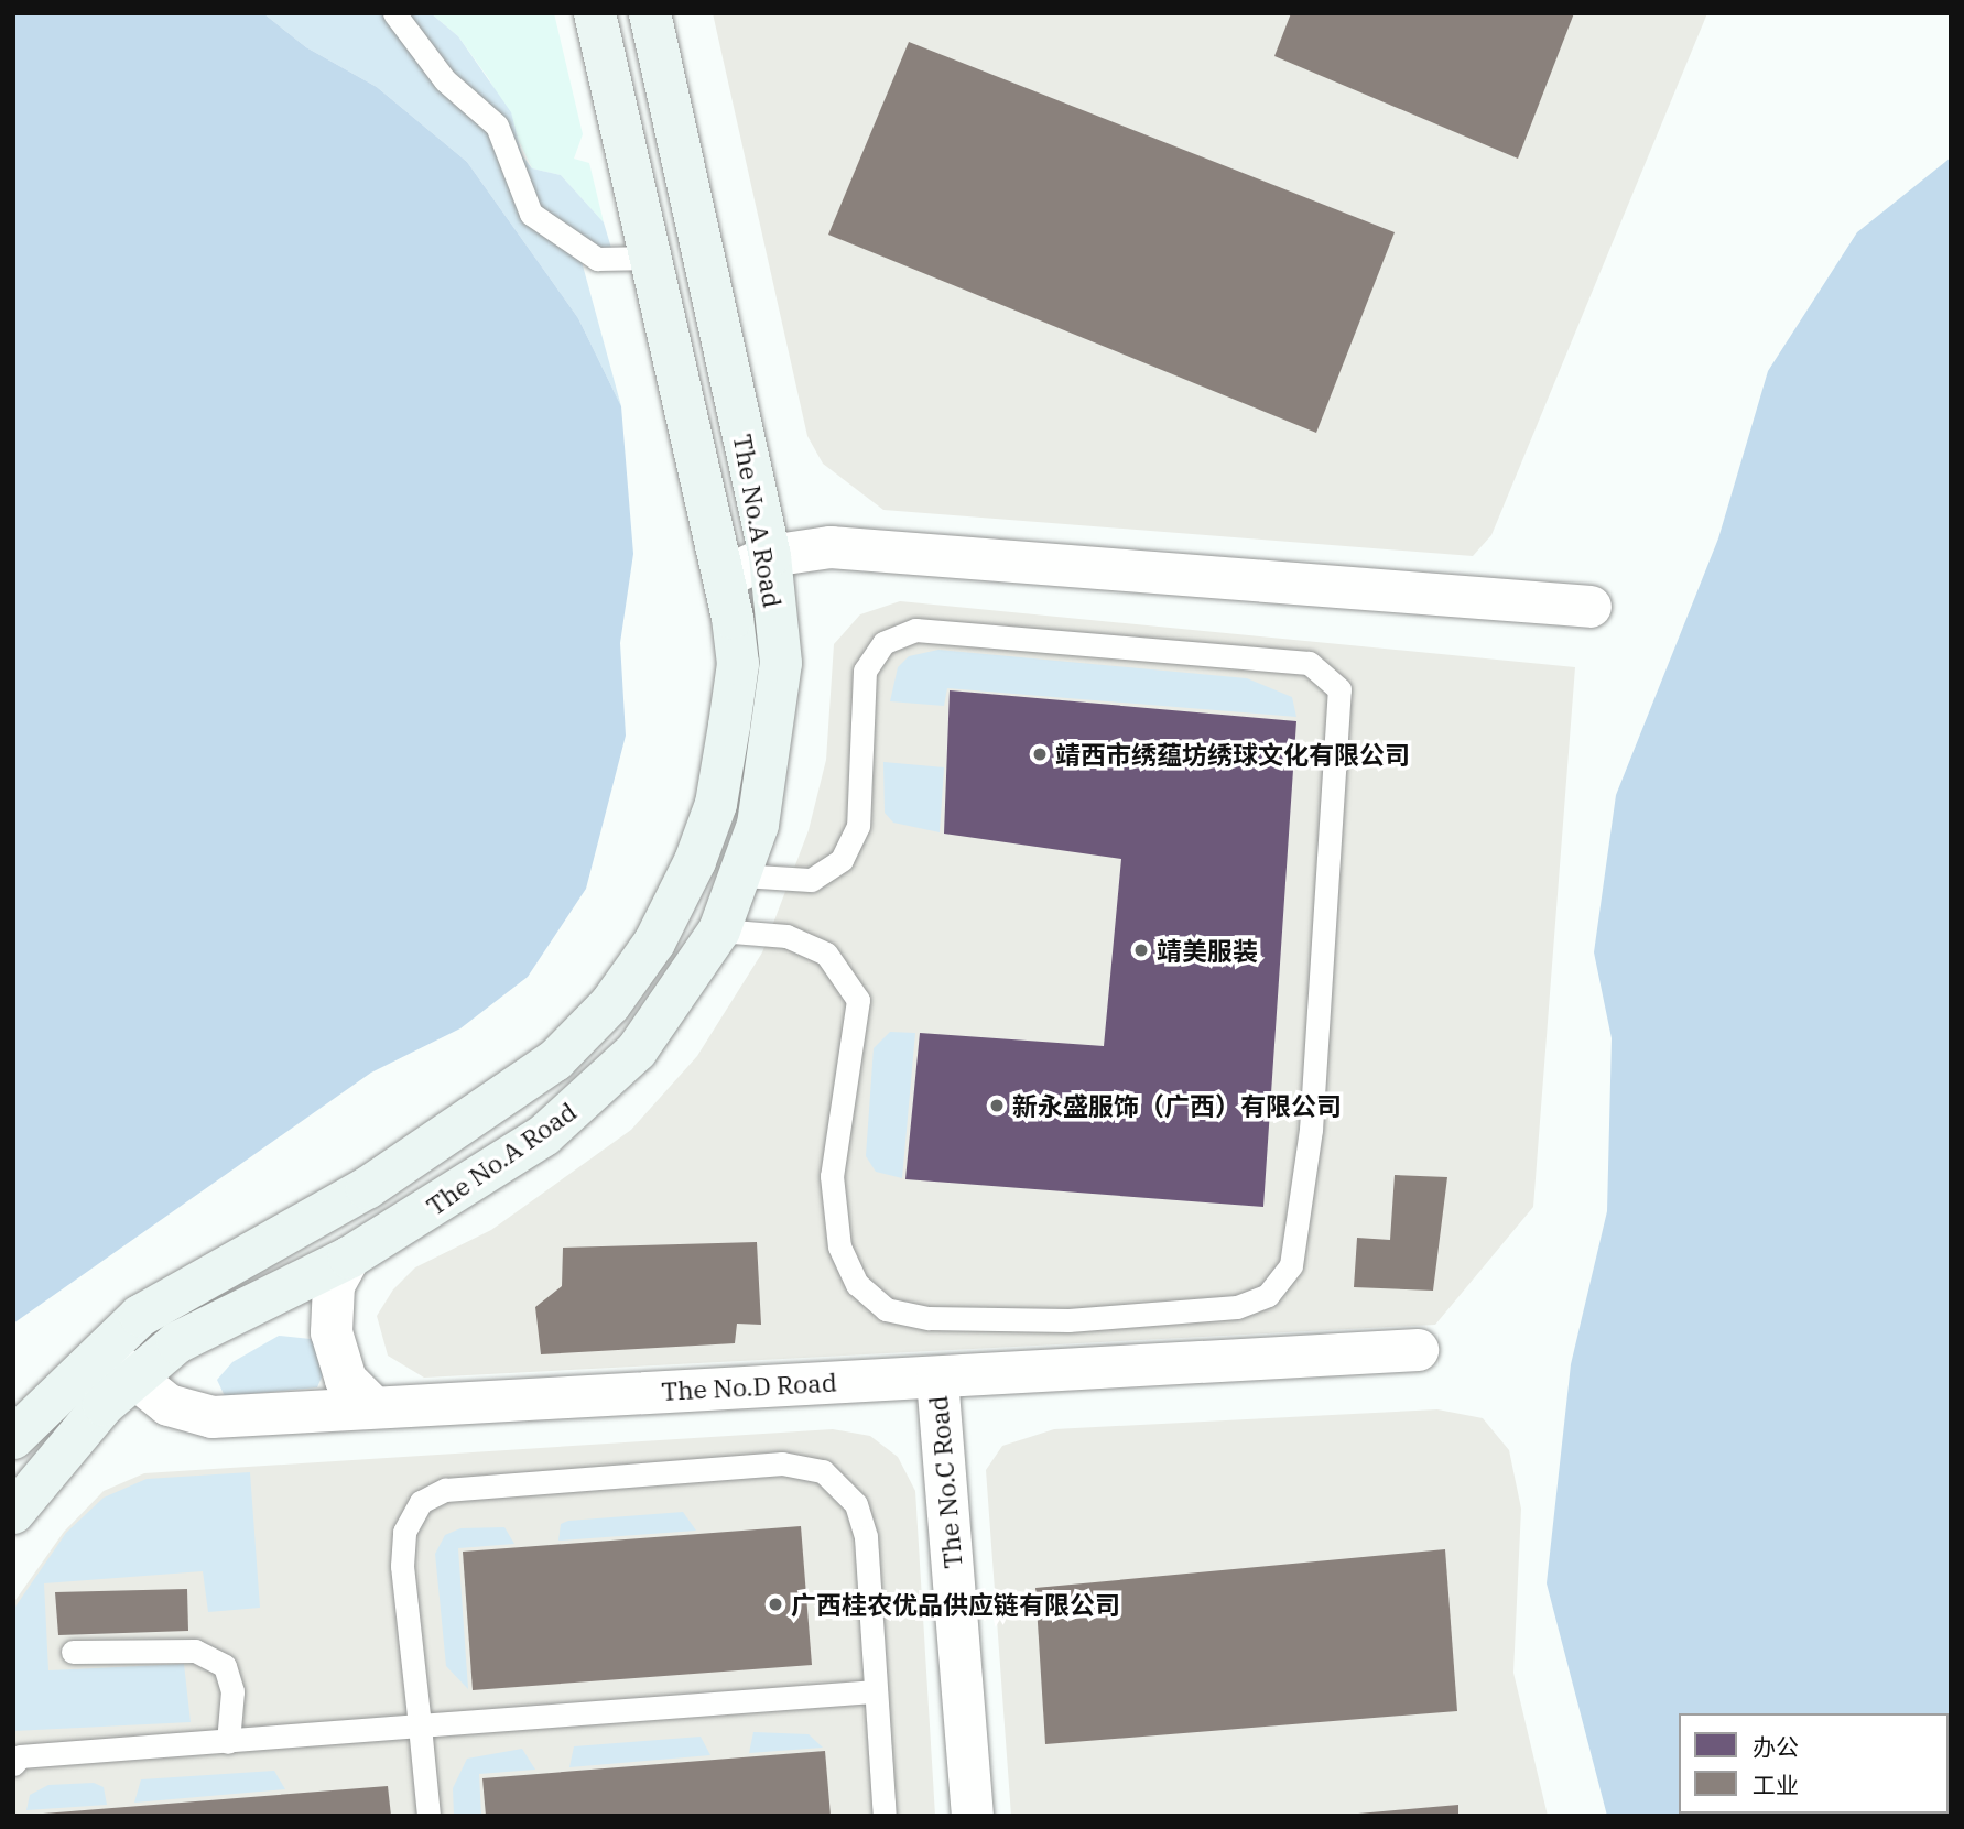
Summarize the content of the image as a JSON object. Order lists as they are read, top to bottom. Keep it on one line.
{"streets":{"street":["The No.A Road","The No.D Road","The No.C Road"]},"crossings":[["The No.A Road","The No.D Road"],["The No.D Road","The No.C Road"]],"places":["靖西市绣蕴坊绣球文化有限公司","靖美服装","新永盛服饰（广西）有限公司","广西桂农优品供应链有限公司"],"legend":["办公","工业"]}
